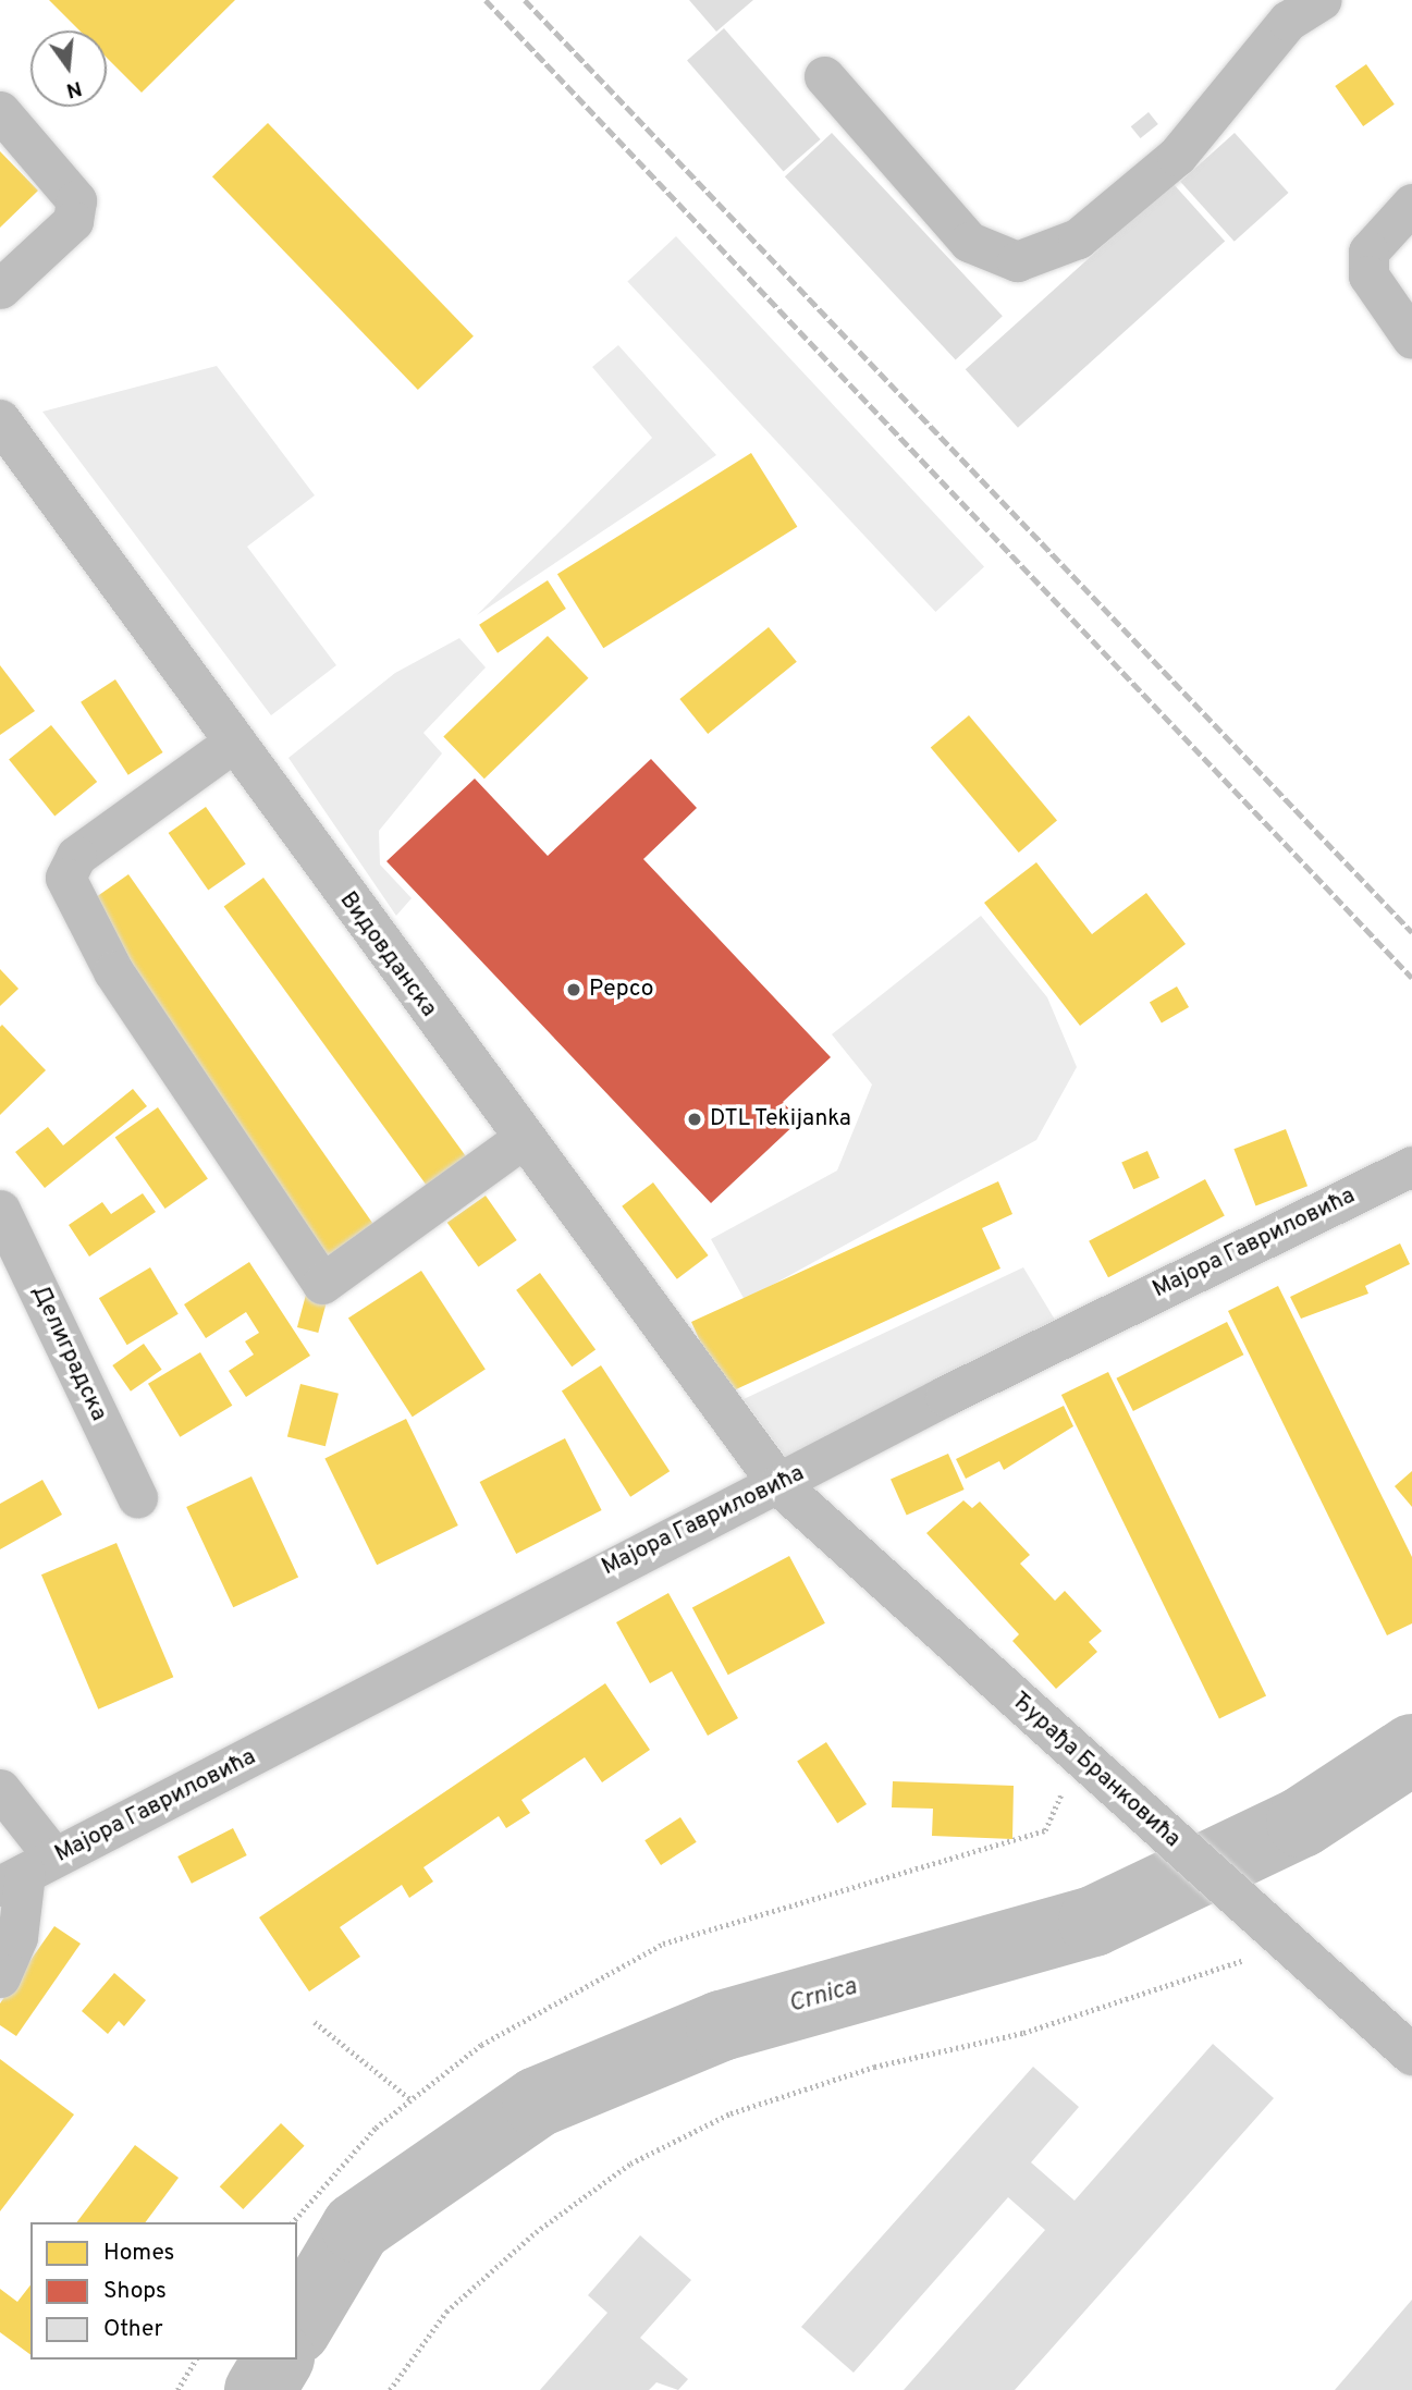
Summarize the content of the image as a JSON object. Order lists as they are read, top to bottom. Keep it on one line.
{"streets":{"main road":["Видовданска","Ђурађа Бранковића"],"street":["Мајора Гавриловића","Делиградска"]},"crossings":[["Видовданска","Мајора Гавриловића"],["Видовданска","Ђурађа Бранковића"],["Мајора Гавриловића","Ђурађа Бранковића"]],"water":["Crnica"],"places":["Pepco","DTL Tekijanka"],"legend":["Homes","Shops","Other"],"north":"bottom"}
